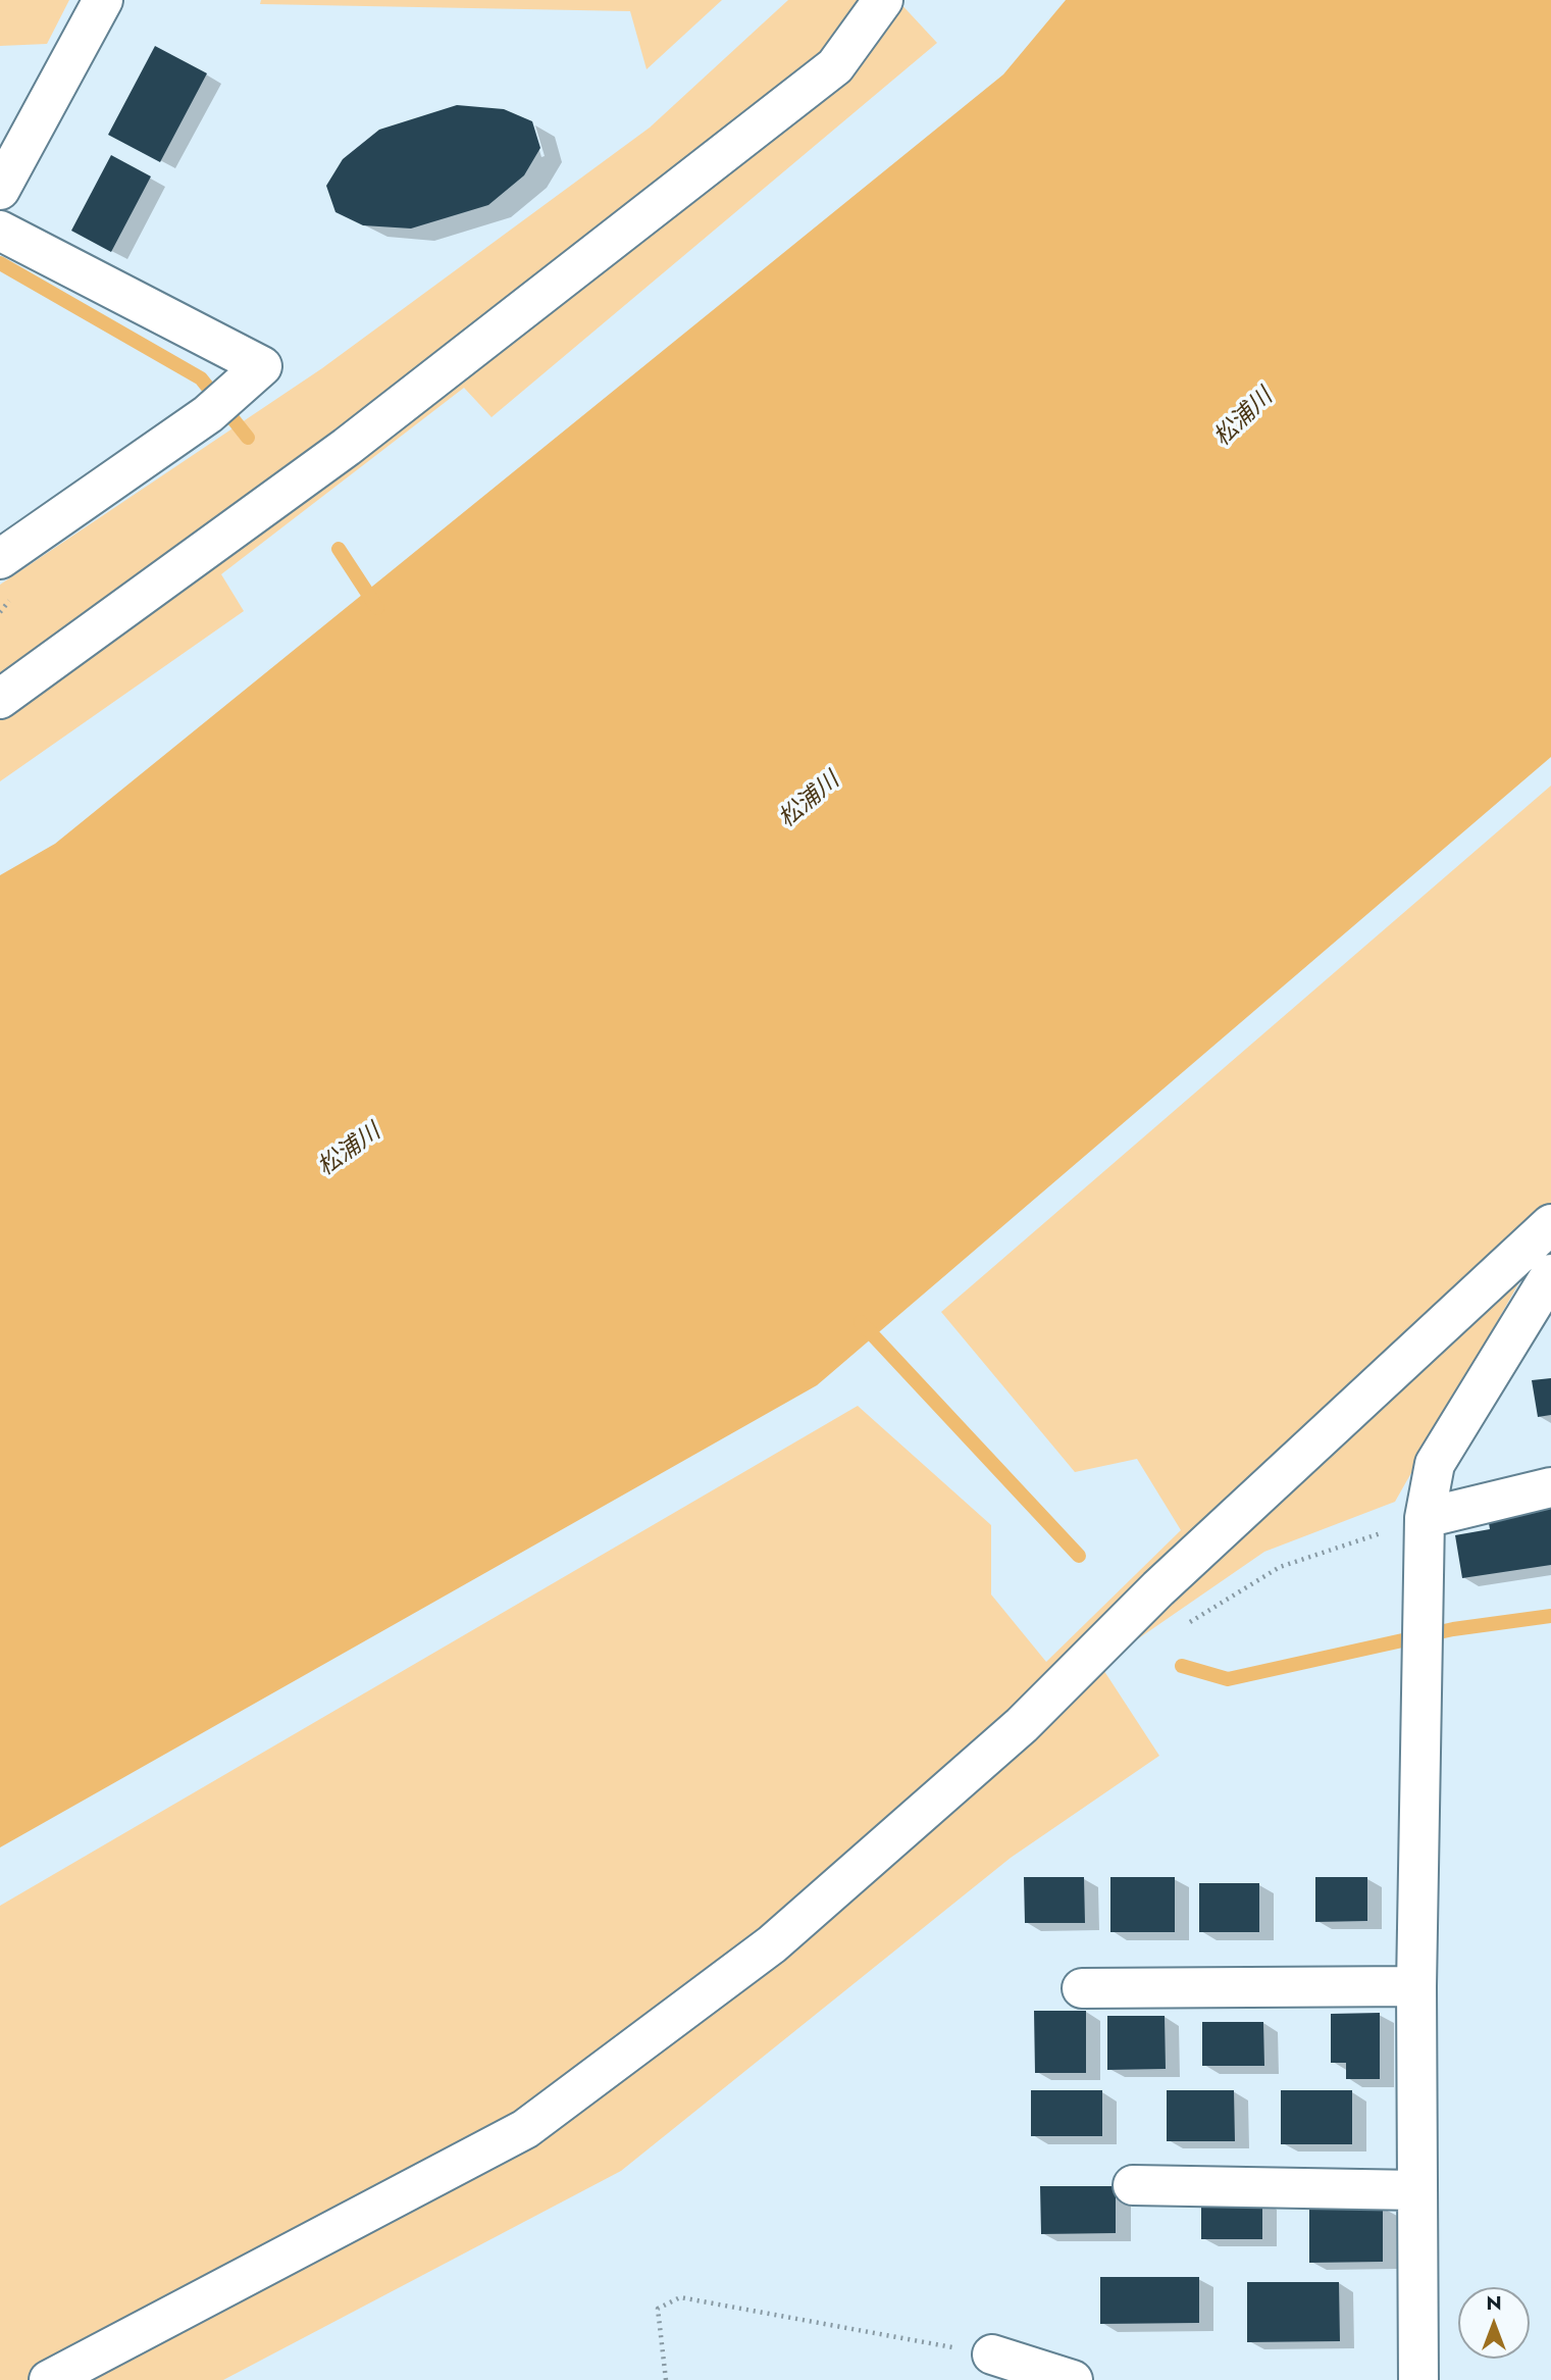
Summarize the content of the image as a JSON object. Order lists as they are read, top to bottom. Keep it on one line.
{"water":["松浦川"],"north":"top"}
